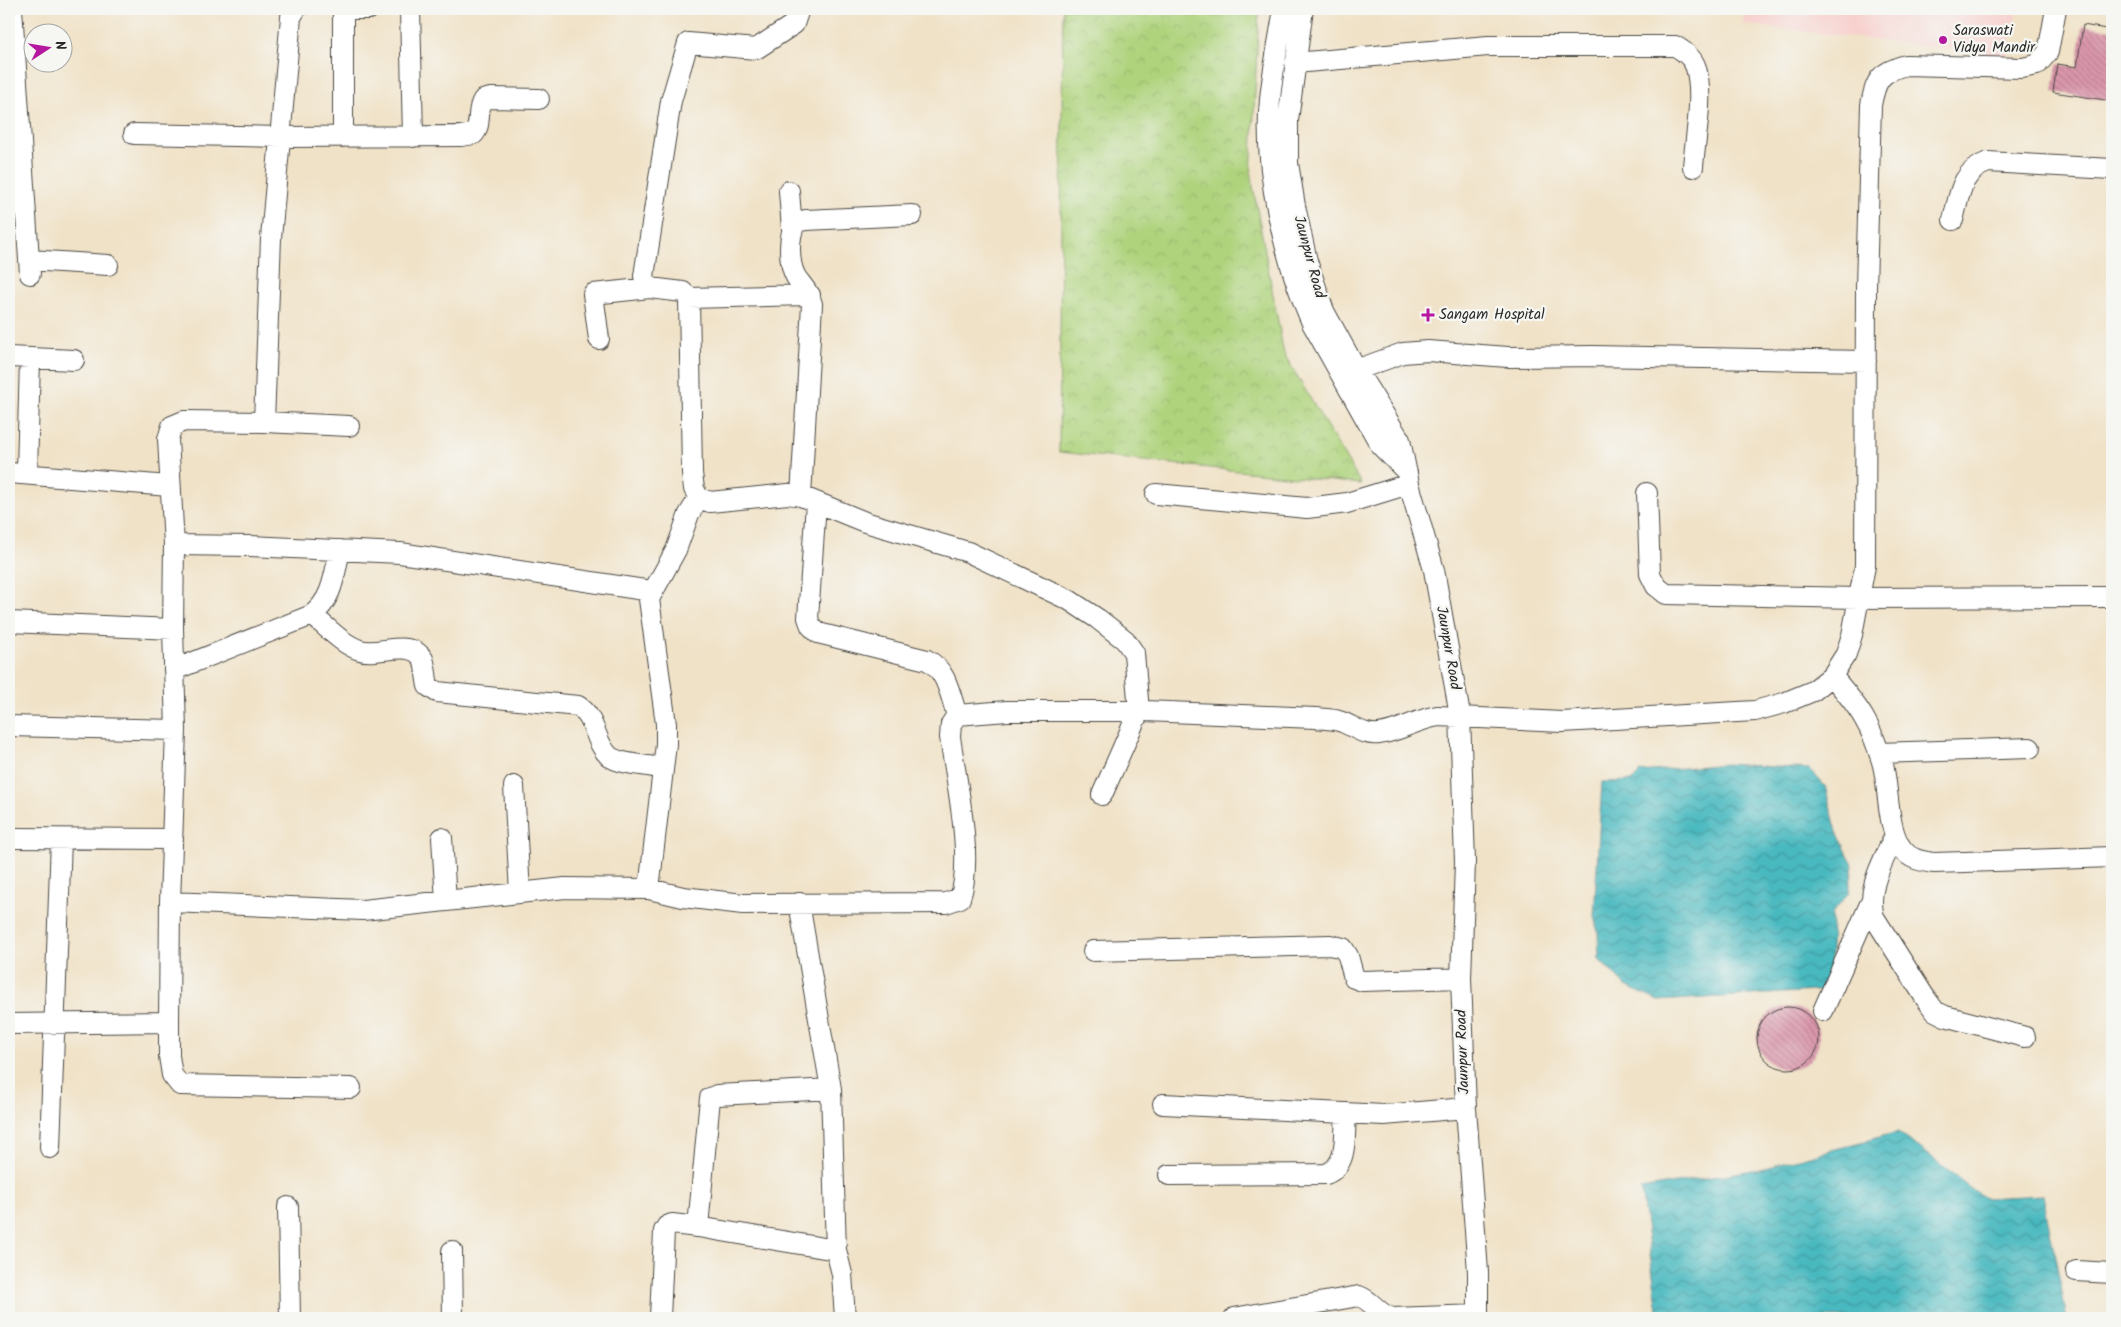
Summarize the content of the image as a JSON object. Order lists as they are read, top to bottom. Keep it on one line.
{"streets":{"street":["Jaunpur Road"]},"places":{"other":["Saraswati Vidya Mandir"],"health":["Sangam Hospital"]},"north":"right"}
